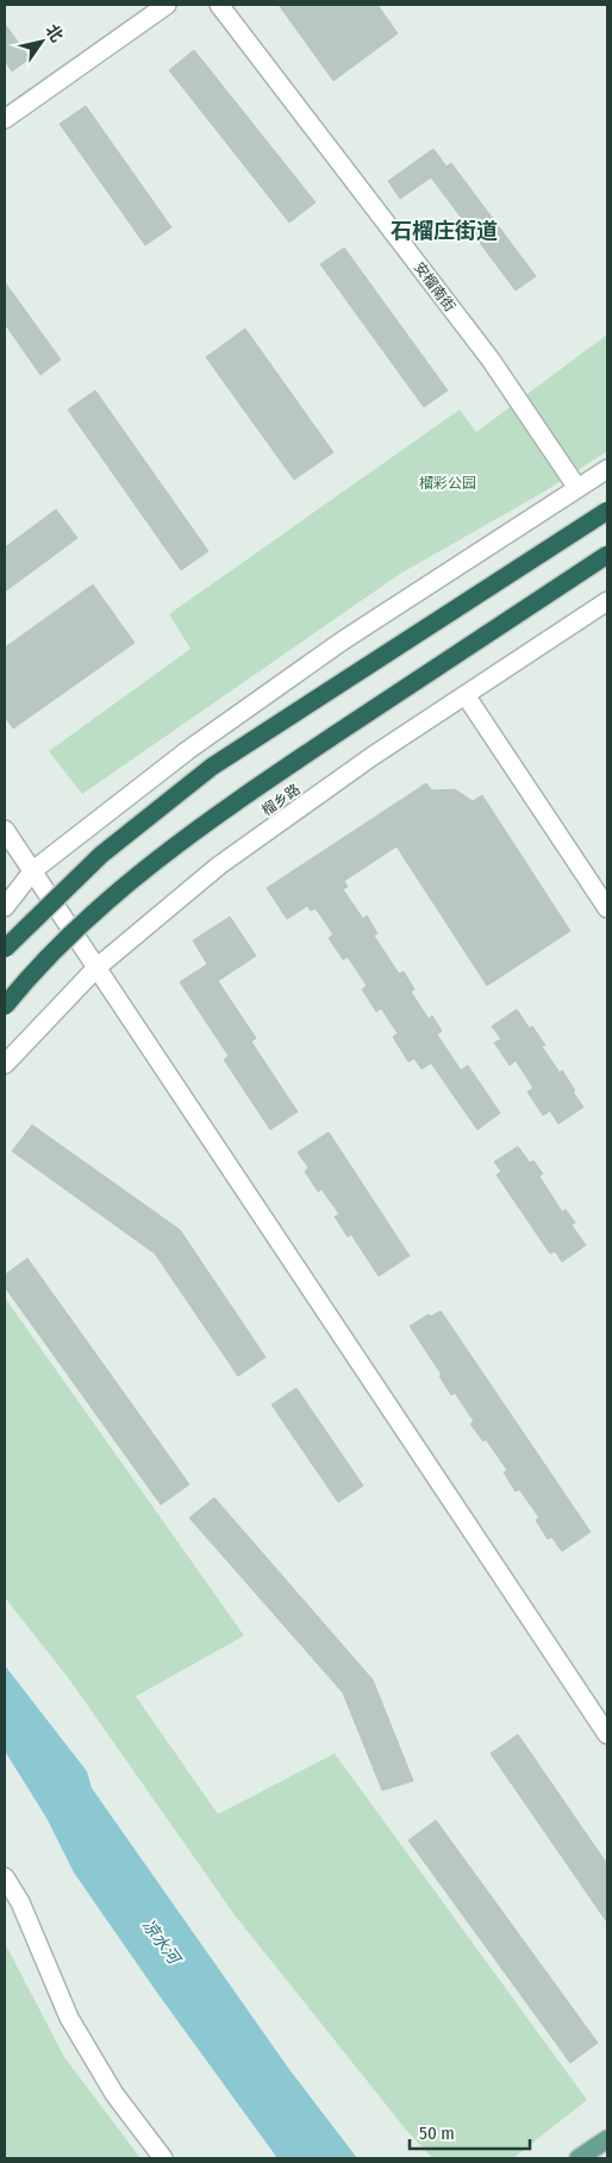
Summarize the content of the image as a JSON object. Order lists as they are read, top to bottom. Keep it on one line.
{"streets":{"highway":["榴乡路"],"street":["安榴南街"]},"districts":["石榴庄街道"],"water":["凉水河"],"parks":["榴彩公园"],"scale_bar":"50 m","north":"top right"}
